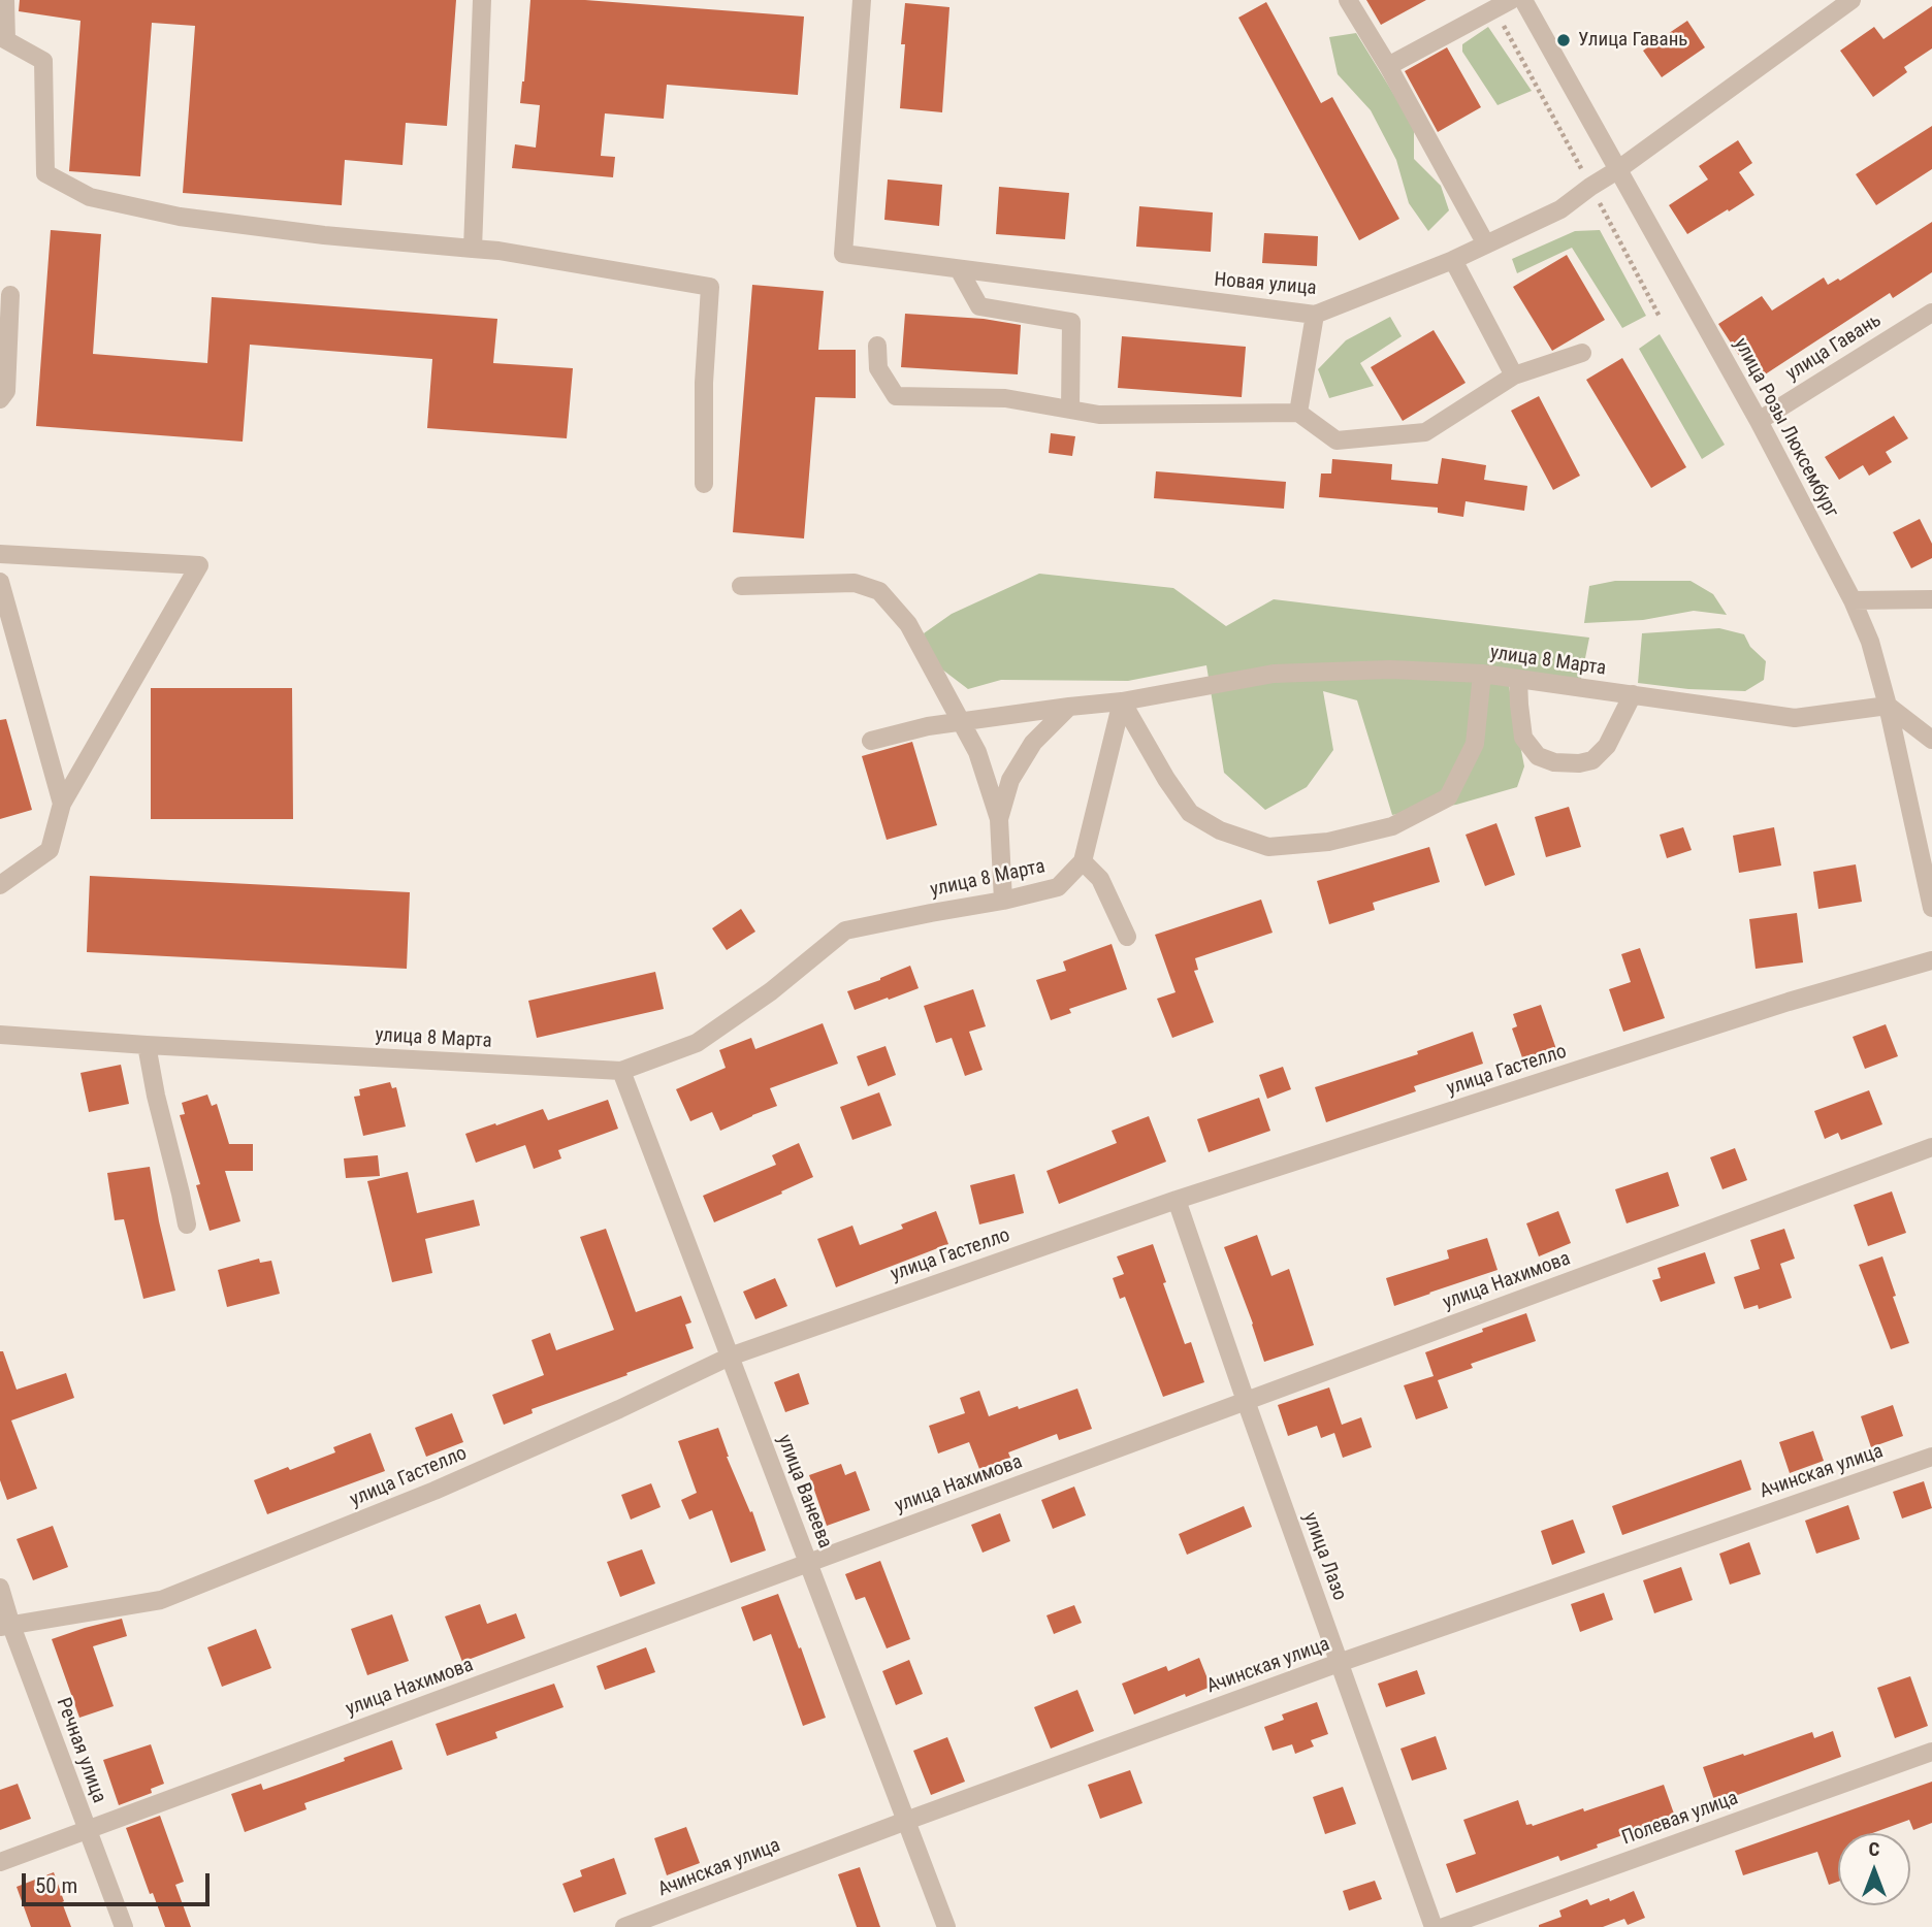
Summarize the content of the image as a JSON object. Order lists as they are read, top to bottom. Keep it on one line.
{"streets":{"street":["Новая улица","улица Гавань","улица Розы Люксембург","улица 8 Марта","улица Гастелло","улица Нахимова","Ачинская улица","улица Ванеева","улица Лазо","Речная улица","Полевая улица"]},"crossings":[["Новая улица","улица Розы Люксембург"],["улица Гавань","улица Розы Люксембург"],["улица Розы Люксембург","улица 8 Марта"],["улица 8 Марта","улица Ванеева"],["улица Гастелло","улица Ванеева"],["улица Гастелло","улица Лазо"],["улица Гастелло","Речная улица"],["улица Нахимова","улица Ванеева"],["улица Нахимова","улица Лазо"],["улица Нахимова","Речная улица"],["Ачинская улица","улица Ванеева"],["Ачинская улица","улица Лазо"]],"places":["Улица Гавань"],"scale_bar":"50 m","north":"top"}
